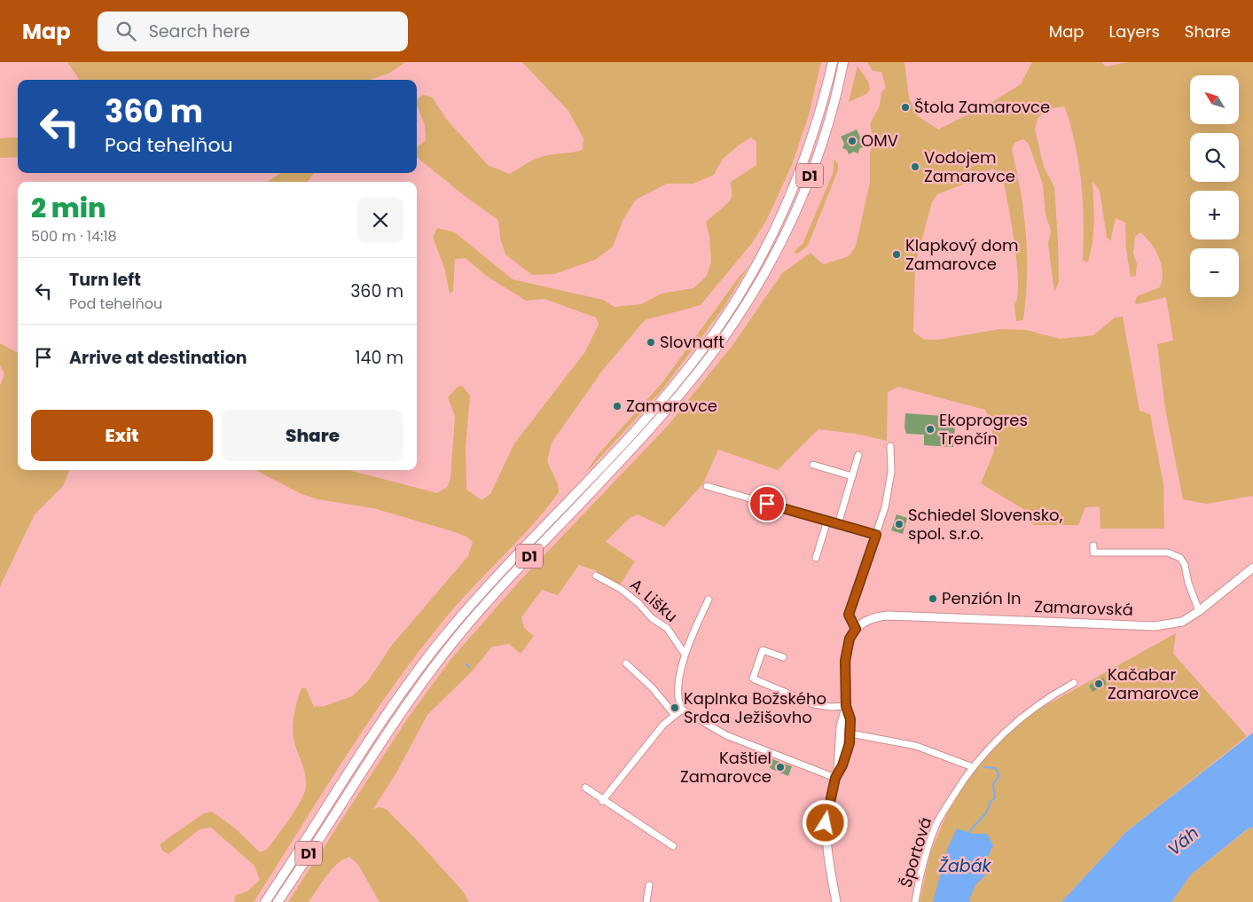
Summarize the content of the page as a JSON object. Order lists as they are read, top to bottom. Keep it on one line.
{"streets":{"highway":["D1"],"main road":["Zamarovská"],"street":["A. Lišku","Športová"]},"water":["Váh","Žabák"],"places":["Štola Zamarovce","OMV","Vodojem Zamarovce","Klapkový dom Zamarovce","Slovnaft","Zamarovce","Ekoprogres Trenčín","Schiedel Slovensko, spol. s.r.o.","Penzión In","Kačabar Zamarovce","Kaplnka Božského Srdca Ježišovho","Kaštiel Zamarovce"],"north":"top left","page":{"header":"Map","search":"Search here","nav":["Map","Layers","Share"],"map_buttons":["+","−"],"turn":["360 m","Pod tehelňou"],"heading":["2 min","500 m · 14:18"],"list":[{"name":"Turn left","note":"Pod tehelňou","value":"360 m"},{"name":"Arrive at destination","value":"140 m"}],"buttons":["Exit","Share"]}}
